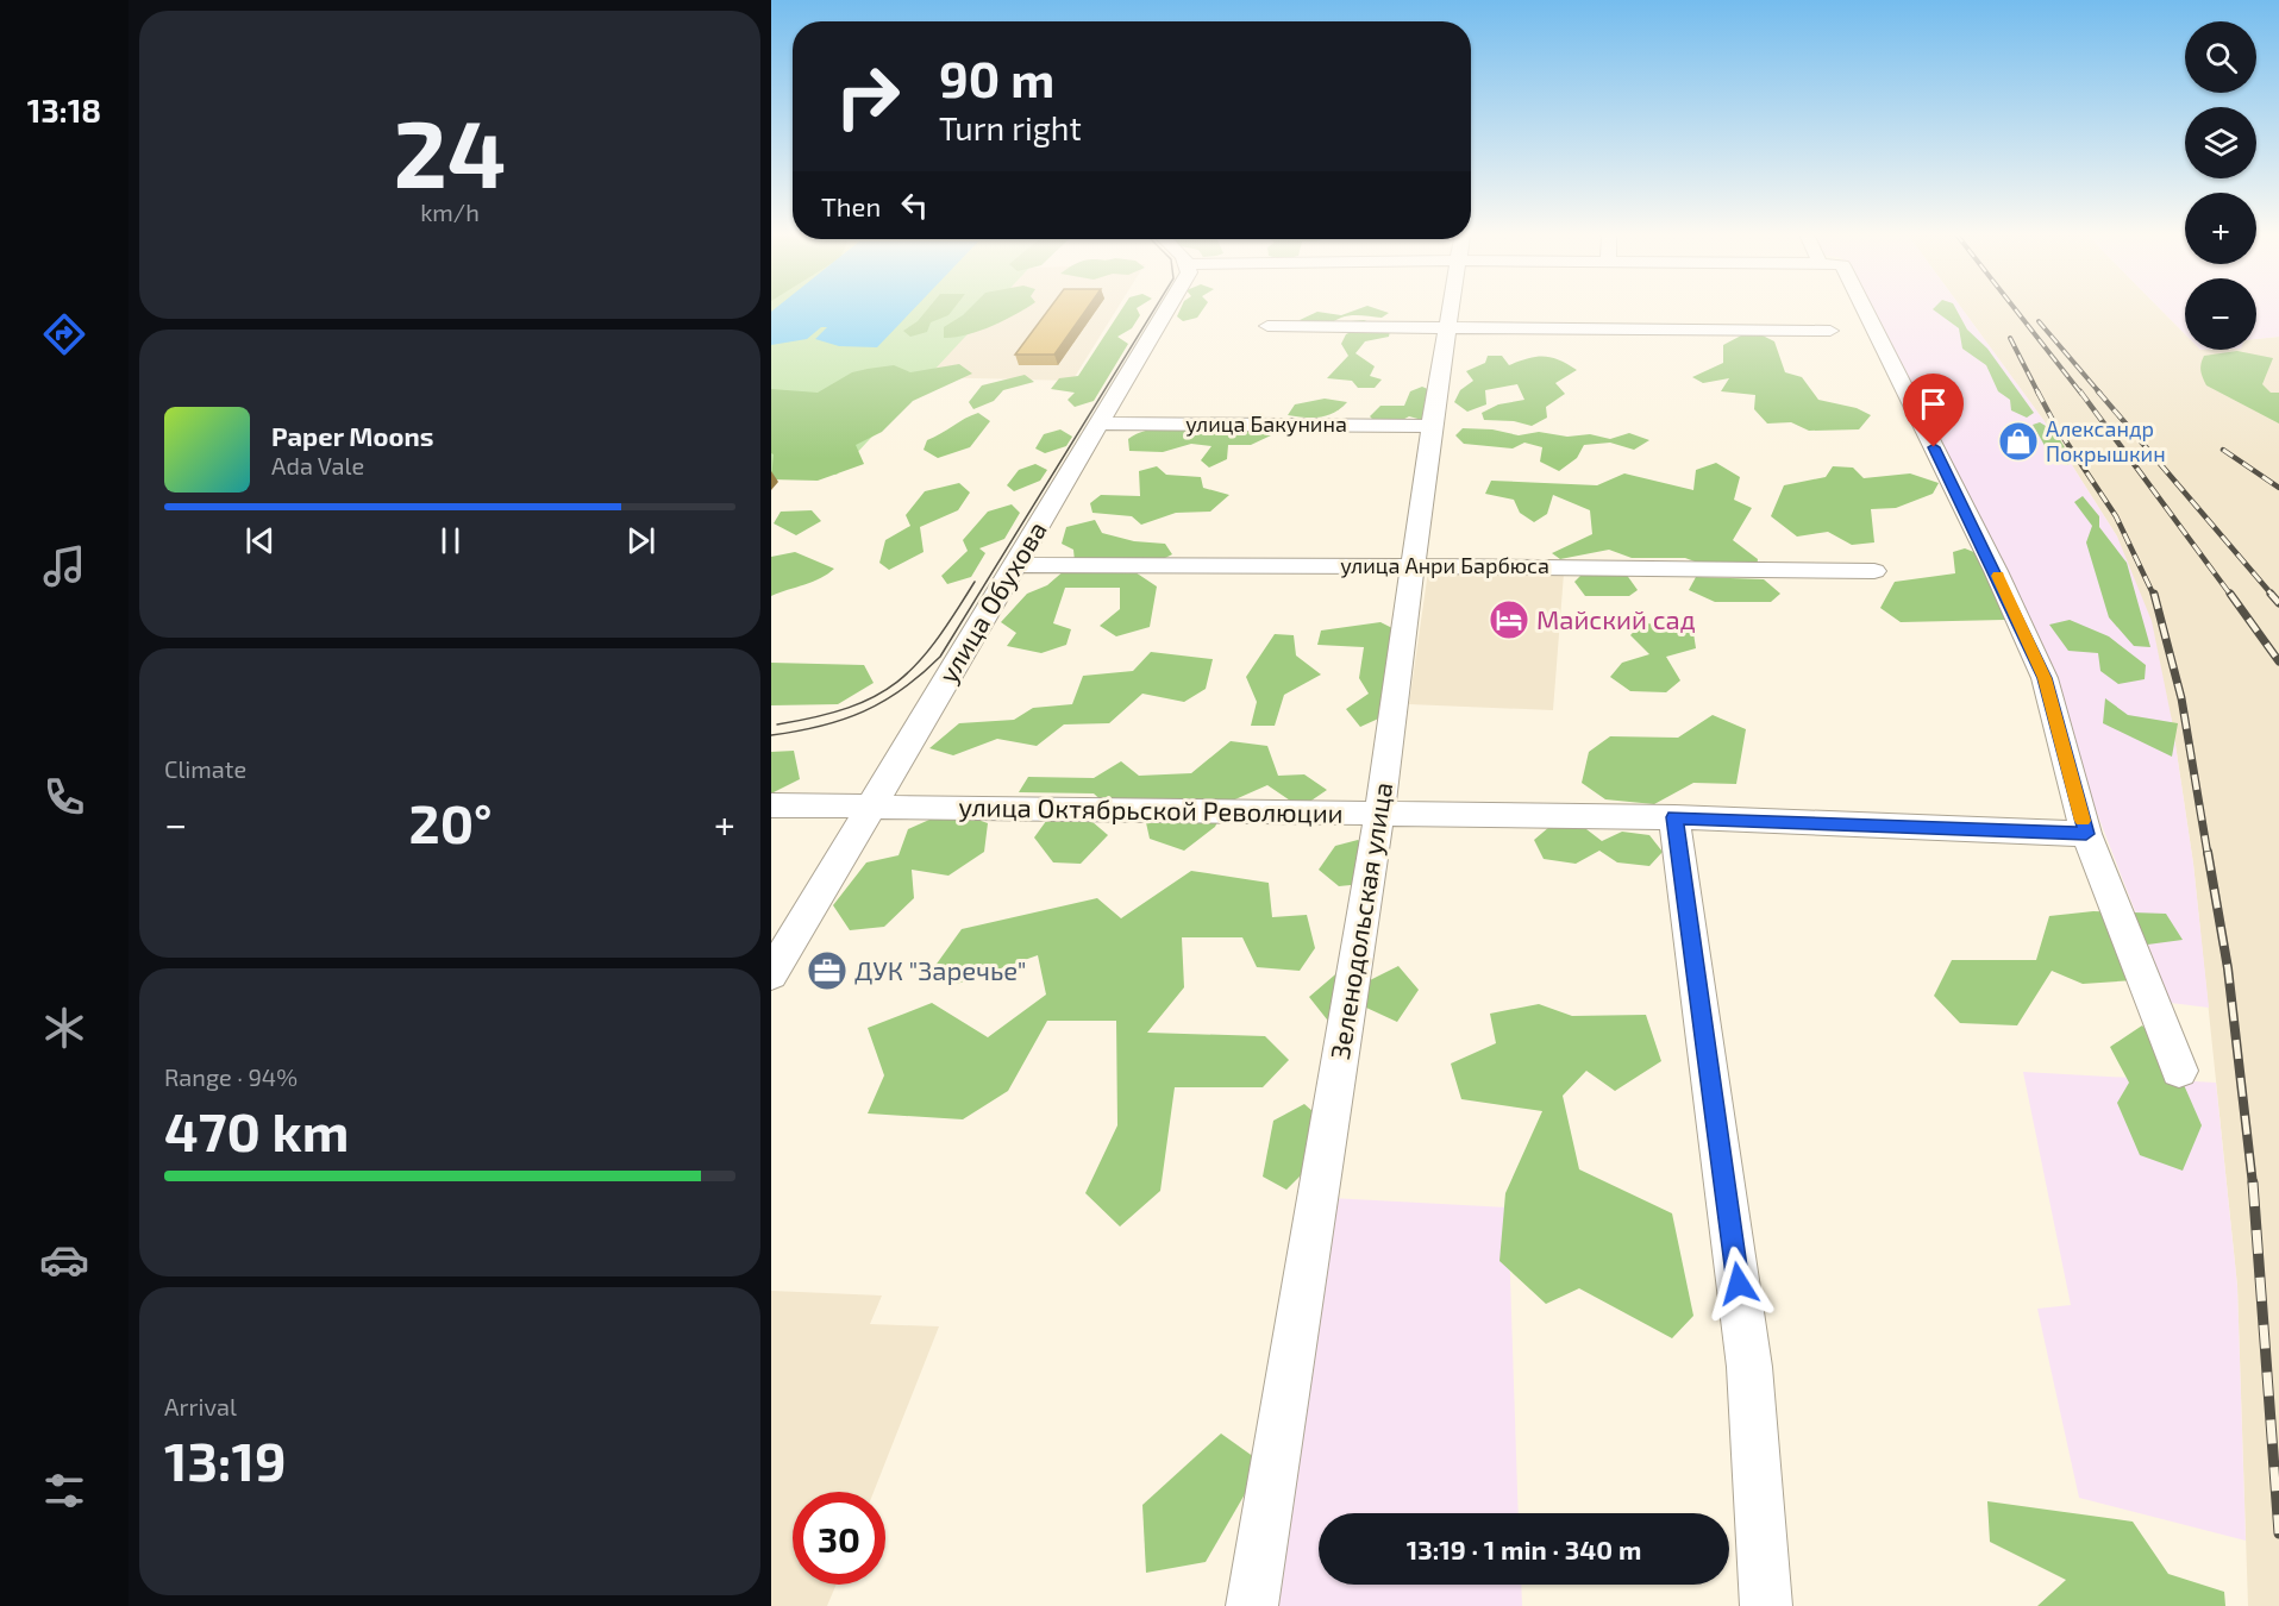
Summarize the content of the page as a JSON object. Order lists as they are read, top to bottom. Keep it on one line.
{"streets":{"street":["улица Бакунина","улица Анри Барбюса","улица Обухова","улица Октябрьской Революции","Зеленодольская улица"]},"crossings":[["улица Бакунина","улица Обухова"],["улица Бакунина","Зеленодольская улица"],["улица Анри Барбюса","улица Обухова"],["улица Анри Барбюса","Зеленодольская улица"],["улица Обухова","улица Октябрьской Революции"],["улица Октябрьской Революции","Зеленодольская улица"]],"places":{"shop":["Александр Покрышкин"],"hotel":["Майский сад"],"office":["ДУК \"Заречье\""]},"page":{"tabs":"13:18","tile":[["24","km/h"],"Climate",["Range · 94%","470 km"],["Arrival","13:19"]],"map_buttons":["+","−"],"turn":["90 m","Turn right"],"then":"Then","song":["Paper Moons","Ada Vale"],"heat":["−","20°","+"],"limit":"30","trip":"13:19 · 1 min · 340 m"}}
